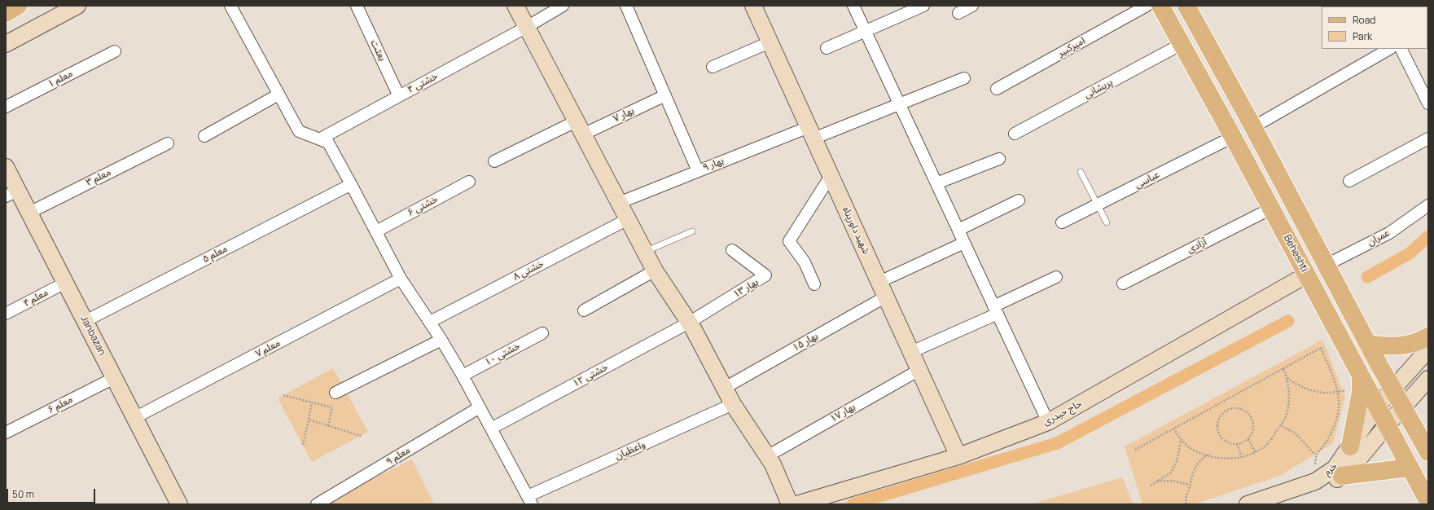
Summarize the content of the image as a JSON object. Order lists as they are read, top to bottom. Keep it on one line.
{"streets":{"main road":["Beheshti"],"street":["امیرکبیر","بعثت","معلم ۱","خشتی ۴","پریشانی","بهار ۷","بهار ۹","معلم ۳","عباسی","خشتی ۶","شهید داورپناه","عمران","آزادی","معلم ۵","خشتی ۸","بهار ۱۳","معلم ۴","Janbazan","بهار ۱۵","معلم ۷","خشتی ۱۰","خشتی ۱۲","معلم ۶","بهار ۱۷","حاج حیدری","واعظیان","معلم ۹","خرم"]},"crossings":[["بعثت","خشتی ۴"],["پریشانی","Beheshti"],["بهار ۹","شهید داورپناه"],["معلم ۳","Janbazan"],["عباسی","Beheshti"],["شهید داورپناه","بهار ۱۵"],["شهید داورپناه","بهار ۱۷"],["شهید داورپناه","حاج حیدری"],["آزادی","Beheshti"],["Beheshti","حاج حیدری"],["Beheshti","خرم"],["معلم ۵","Janbazan"],["بهار ۱۳","خشتی ۱۲"],["معلم ۴","Janbazan"],["Janbazan","معلم ۷"],["Janbazan","معلم ۶"]],"legend":["Road","Park"],"scale_bar":"50 m"}
